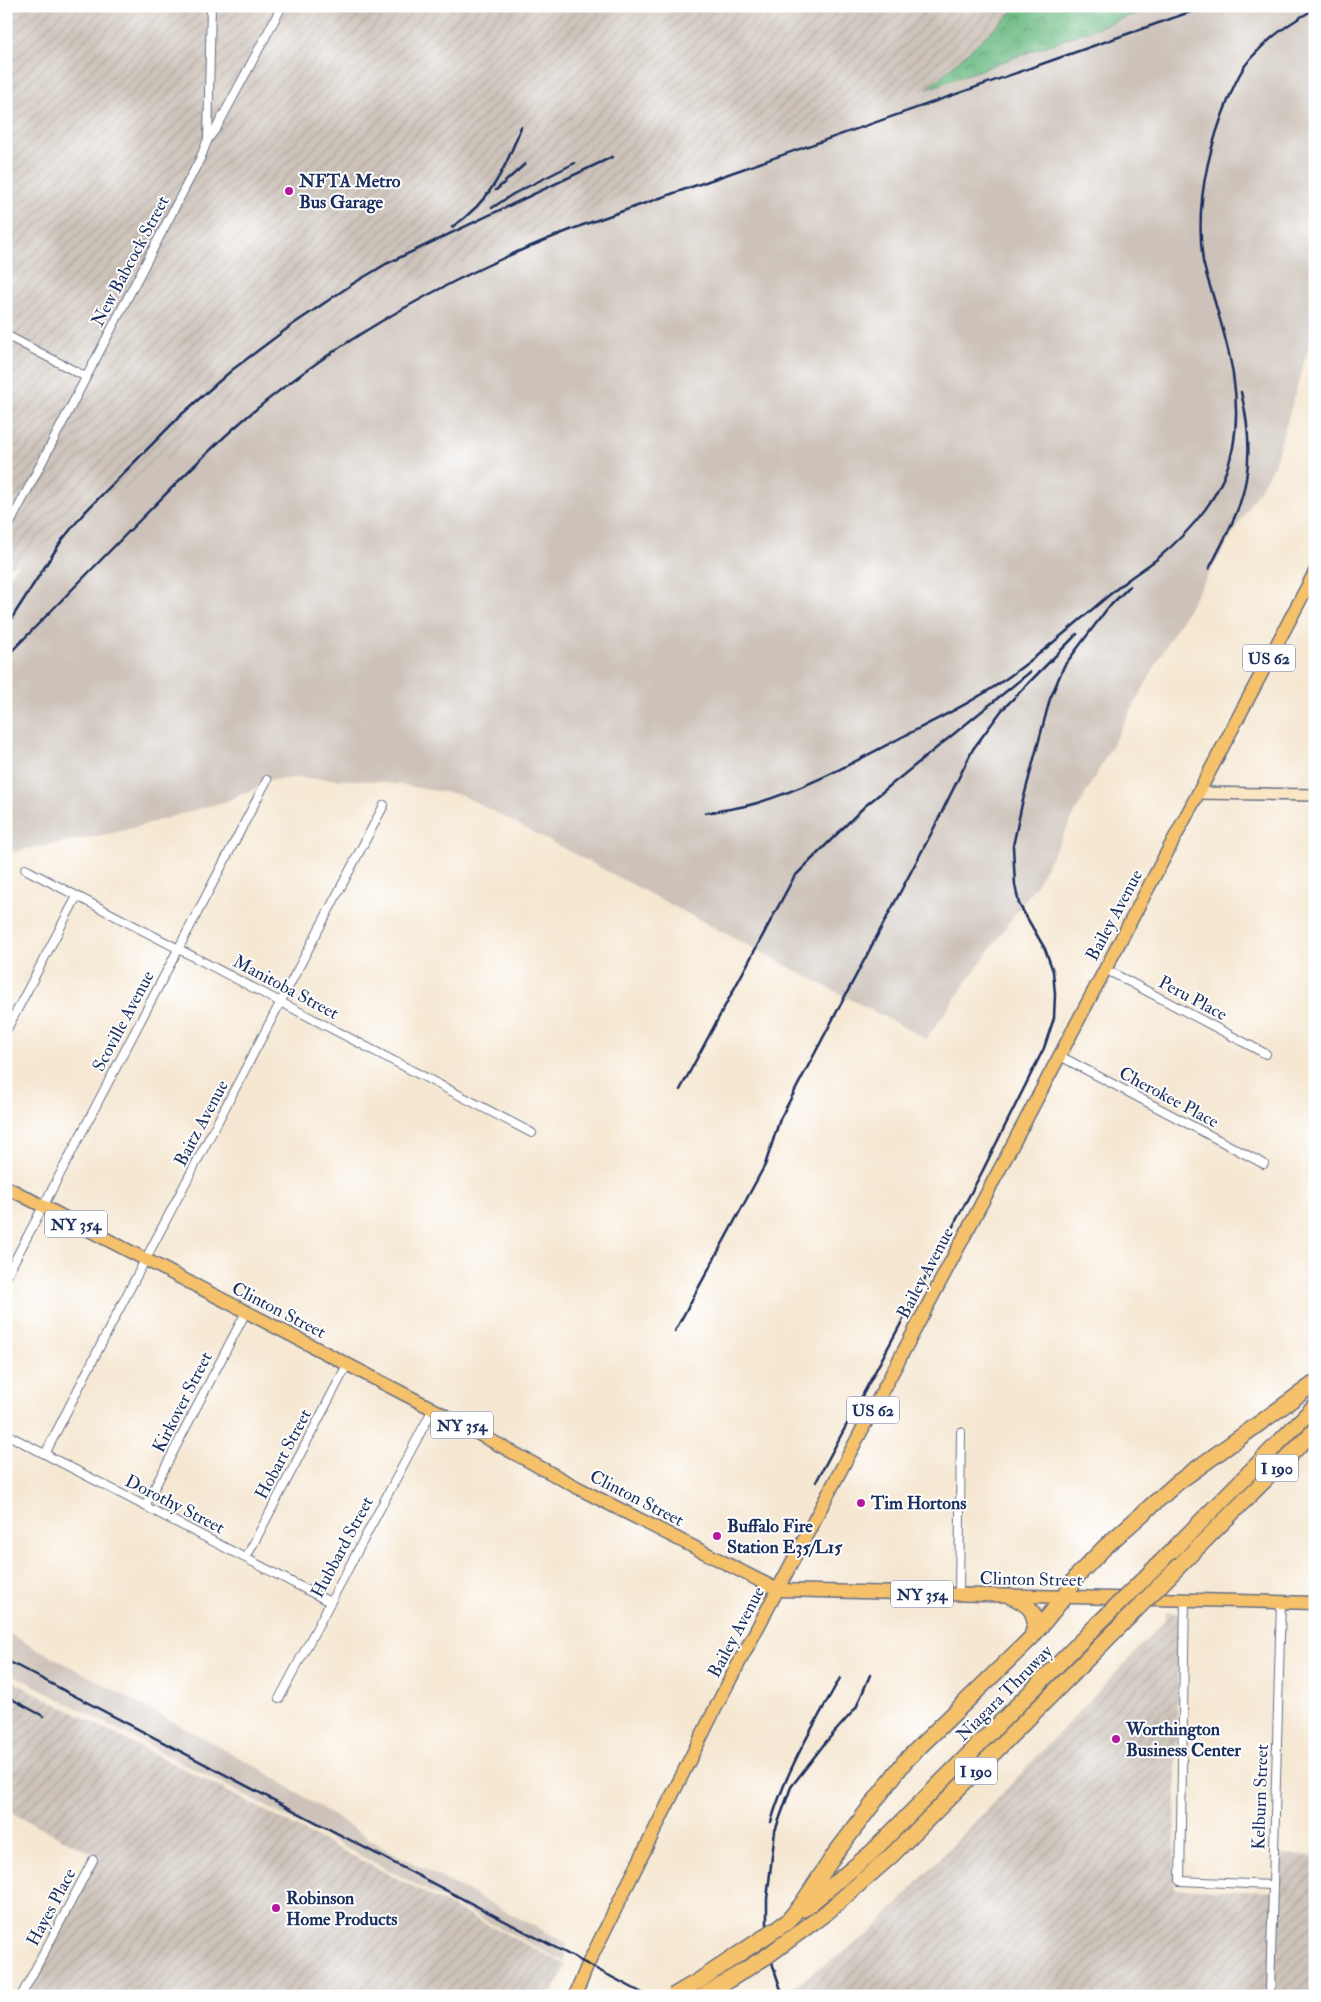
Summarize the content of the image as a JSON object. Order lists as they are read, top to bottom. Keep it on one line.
{"streets":{"highway":["I 190","Niagara Thruway"],"main road":["US 62","Bailey Avenue","NY 354","Clinton Street"],"street":["New Babcock Street","Manitoba Street","Peru Place","Scoville Avenue","Cherokee Place","Baitz Avenue","Kirkover Street","Hobart Street","Dorothy Street","Hubbard Street","Kelburn Street","Hayes Place"]},"crossings":[["Bailey Avenue","Peru Place"],["Bailey Avenue","Cherokee Place"],["Bailey Avenue","Clinton Street"],["Manitoba Street","Scoville Avenue"],["Manitoba Street","Baitz Avenue"],["Scoville Avenue","Clinton Street"],["Baitz Avenue","Clinton Street"],["Baitz Avenue","Dorothy Street"],["Clinton Street","Kirkover Street"],["Clinton Street","Hobart Street"],["Clinton Street","Hubbard Street"],["Clinton Street","Kelburn Street"],["Kirkover Street","Dorothy Street"],["Hobart Street","Dorothy Street"],["Dorothy Street","Hubbard Street"]],"places":["NFTA Metro Bus Garage","Tim Hortons","Buffalo Fire Station E35/L15","Worthington Business Center","Robinson Home Products"]}
